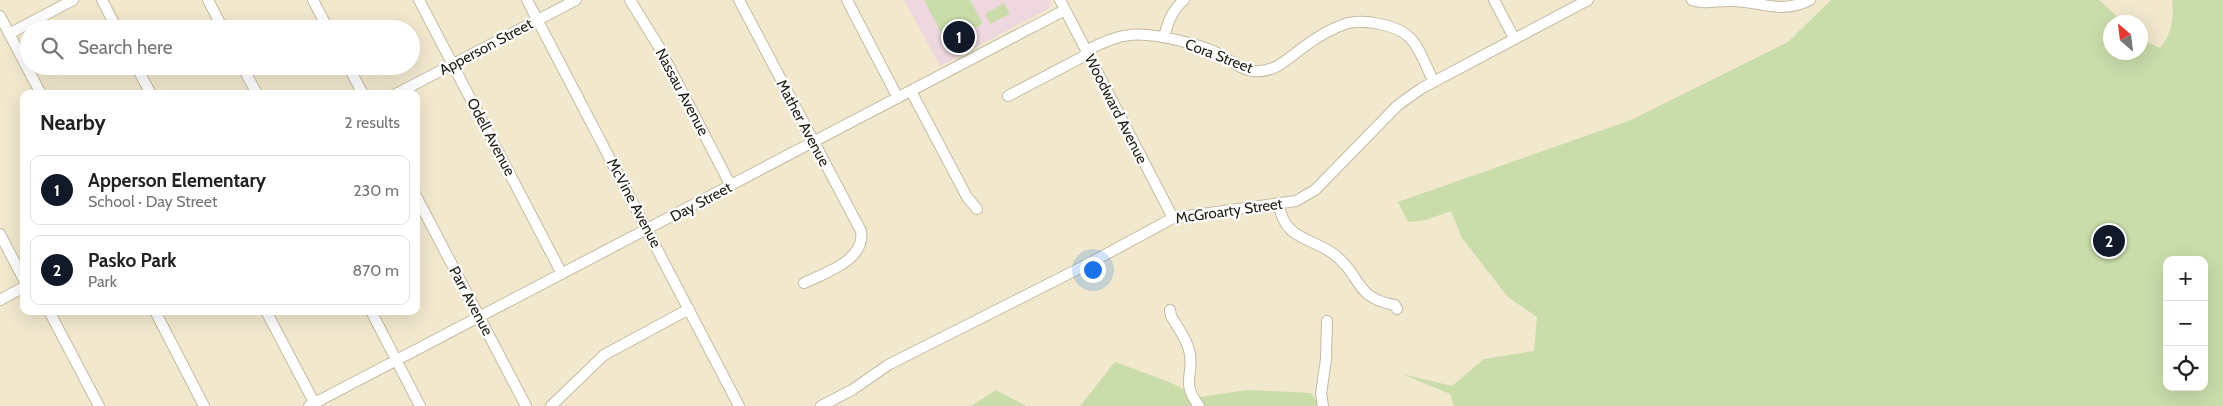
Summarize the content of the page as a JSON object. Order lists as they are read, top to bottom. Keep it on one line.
{"streets":{"street":["Apperson Street","Cora Street","Nassau Avenue","Woodward Avenue","Mather Avenue","Odell Avenue","Day Street","McVine Avenue","McGroarty Street","Parr Avenue"]},"crossings":[["Apperson Street","Odell Avenue"],["Apperson Street","McVine Avenue"],["Cora Street","Woodward Avenue"],["Cora Street","McGroarty Street"],["Nassau Avenue","Day Street"],["Woodward Avenue","Day Street"],["Woodward Avenue","McGroarty Street"],["Mather Avenue","Day Street"],["Odell Avenue","Day Street"],["Day Street","McVine Avenue"],["Day Street","Parr Avenue"]],"north":"top left","page":{"pins":["1","2"],"search":"Search here","heading":["Nearby","2 results"],"list":[{"mark":"1","name":"Apperson Elementary","note":"School · Day Street","value":"230 m"},{"mark":"2","name":"Pasko Park","note":"Park","value":"870 m"}],"map_buttons":["+","−"]}}
